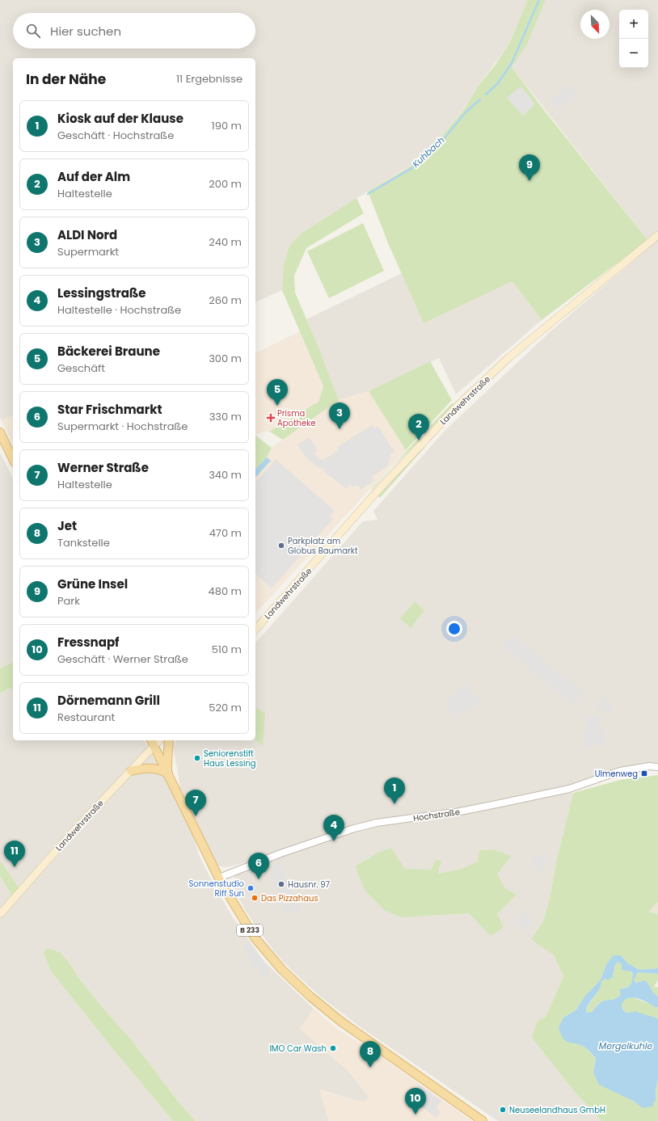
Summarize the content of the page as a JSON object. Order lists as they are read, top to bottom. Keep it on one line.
{"streets":{"main road":["Landwehrstraße","B 233"],"street":["Hochstraße"]},"crossings":[["Landwehrstraße","B 233"],["Hochstraße","B 233"]],"water":["Kuhbach","Mergelkuhle"],"places":{"health":["Prisma Apotheke"],"other":["Parkplatz am Globus Baumarkt","Seniorenstift Haus Lessing","Hausnr. 97","Sonnenstudio Riff Sun","Das Pizzahaus","IMO Car Wash","Neuseelandhaus GmbH"],"transit":["Ulmenweg"]},"north":"bottom right","page":{"map_buttons":["+","−"],"search":"Hier suchen","heading":["In der Nähe","11 Ergebnisse"],"list":[{"mark":"1","name":"Kiosk auf der Klause","note":"Geschäft · Hochstraße","value":"190 m"},{"mark":"2","name":"Auf der Alm","note":"Haltestelle","value":"200 m"},{"mark":"3","name":"ALDI Nord","note":"Supermarkt","value":"240 m"},{"mark":"4","name":"Lessingstraße","note":"Haltestelle · Hochstraße","value":"260 m"},{"mark":"5","name":"Bäckerei Braune","note":"Geschäft","value":"300 m"},{"mark":"6","name":"Star Frischmarkt","note":"Supermarkt · Hochstraße","value":"330 m"},{"mark":"7","name":"Werner Straße","note":"Haltestelle","value":"340 m"},{"mark":"8","name":"Jet","note":"Tankstelle","value":"470 m"},{"mark":"9","name":"Grüne Insel","note":"Park","value":"480 m"},{"mark":"10","name":"Fressnapf","note":"Geschäft · Werner Straße","value":"510 m"},{"mark":"11","name":"Dörnemann Grill","note":"Restaurant","value":"520 m"}],"pins":["9","5","3","2","1","7","4","11","6","8","10"]}}
